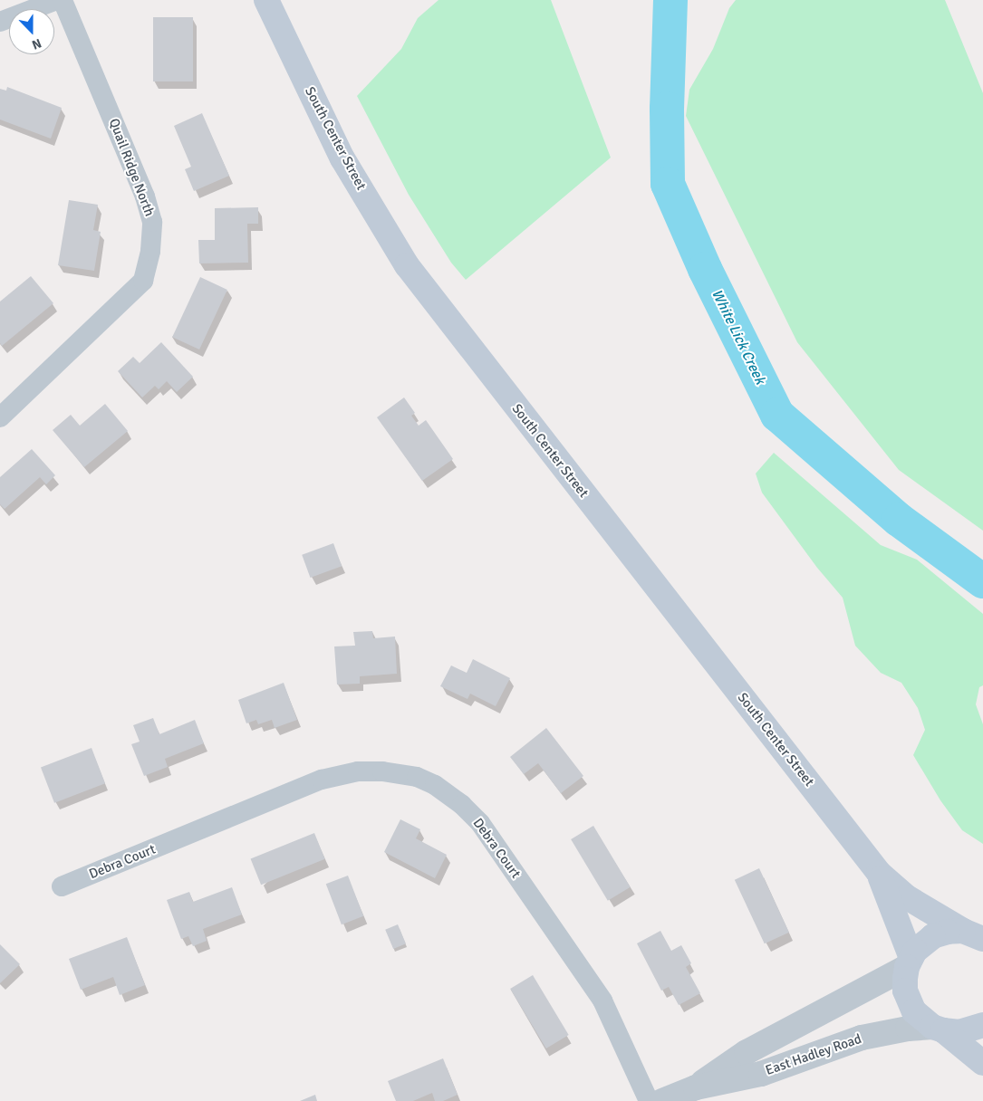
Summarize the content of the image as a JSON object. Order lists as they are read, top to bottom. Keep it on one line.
{"streets":{"main road":["South Center Street"],"street":["Quail Ridge North","Debra Court","East Hadley Road"]},"crossings":[["South Center Street","East Hadley Road"]],"water":["White Lick Creek"],"north":"bottom"}
